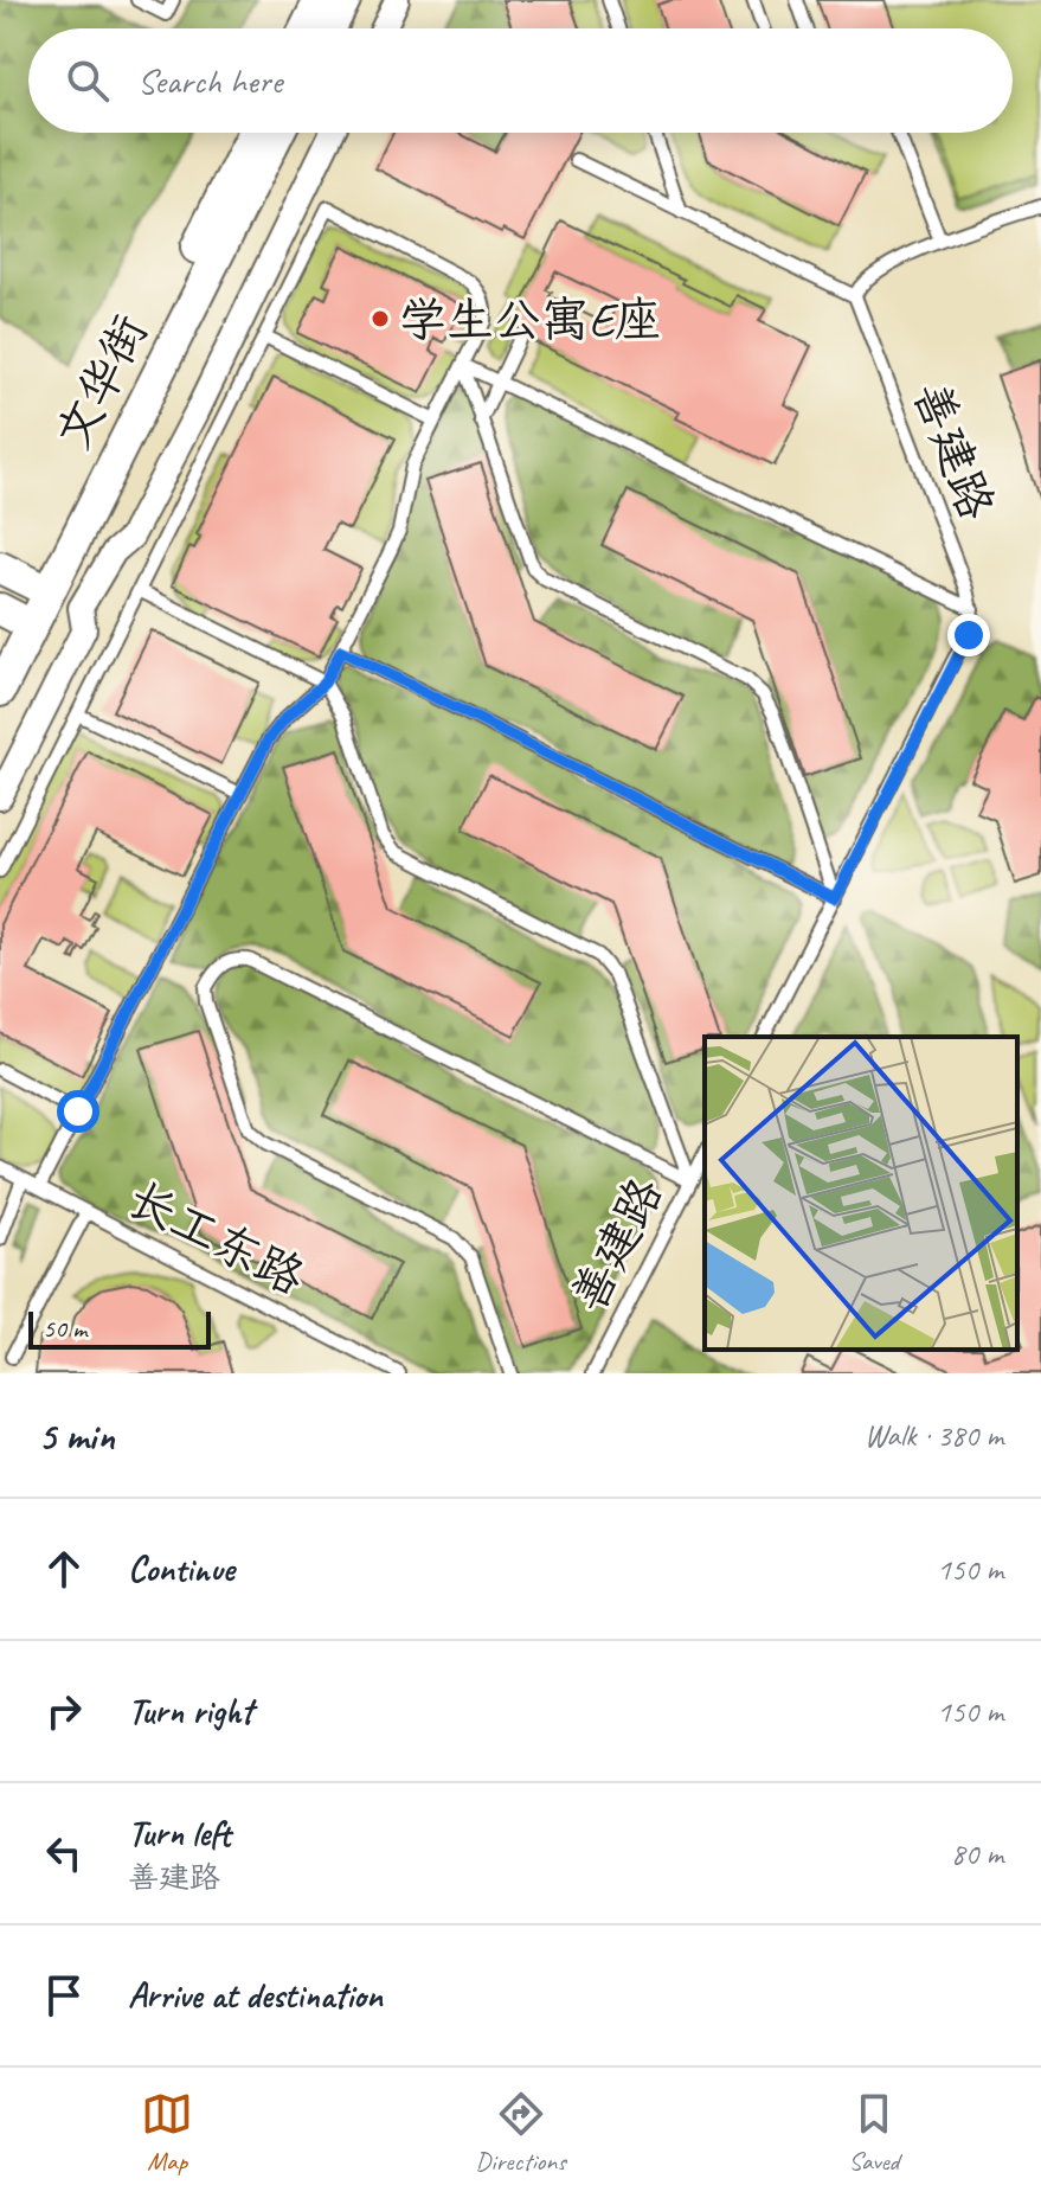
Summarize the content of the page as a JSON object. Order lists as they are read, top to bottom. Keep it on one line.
{"streets":{"street":["文华街"],"lane":["善建路","长工东路"]},"places":["学生公寓E座"],"scale_bar":"50 m","page":{"search":"Search here","scale":"50 m","heading":["5 min","Walk · 380 m"],"list":[["Continue","150 m"],["Turn right","150 m"],["Turn left","善建路","80 m"],"Arrive at destination"],"nav":["Map","Directions","Saved"]}}
